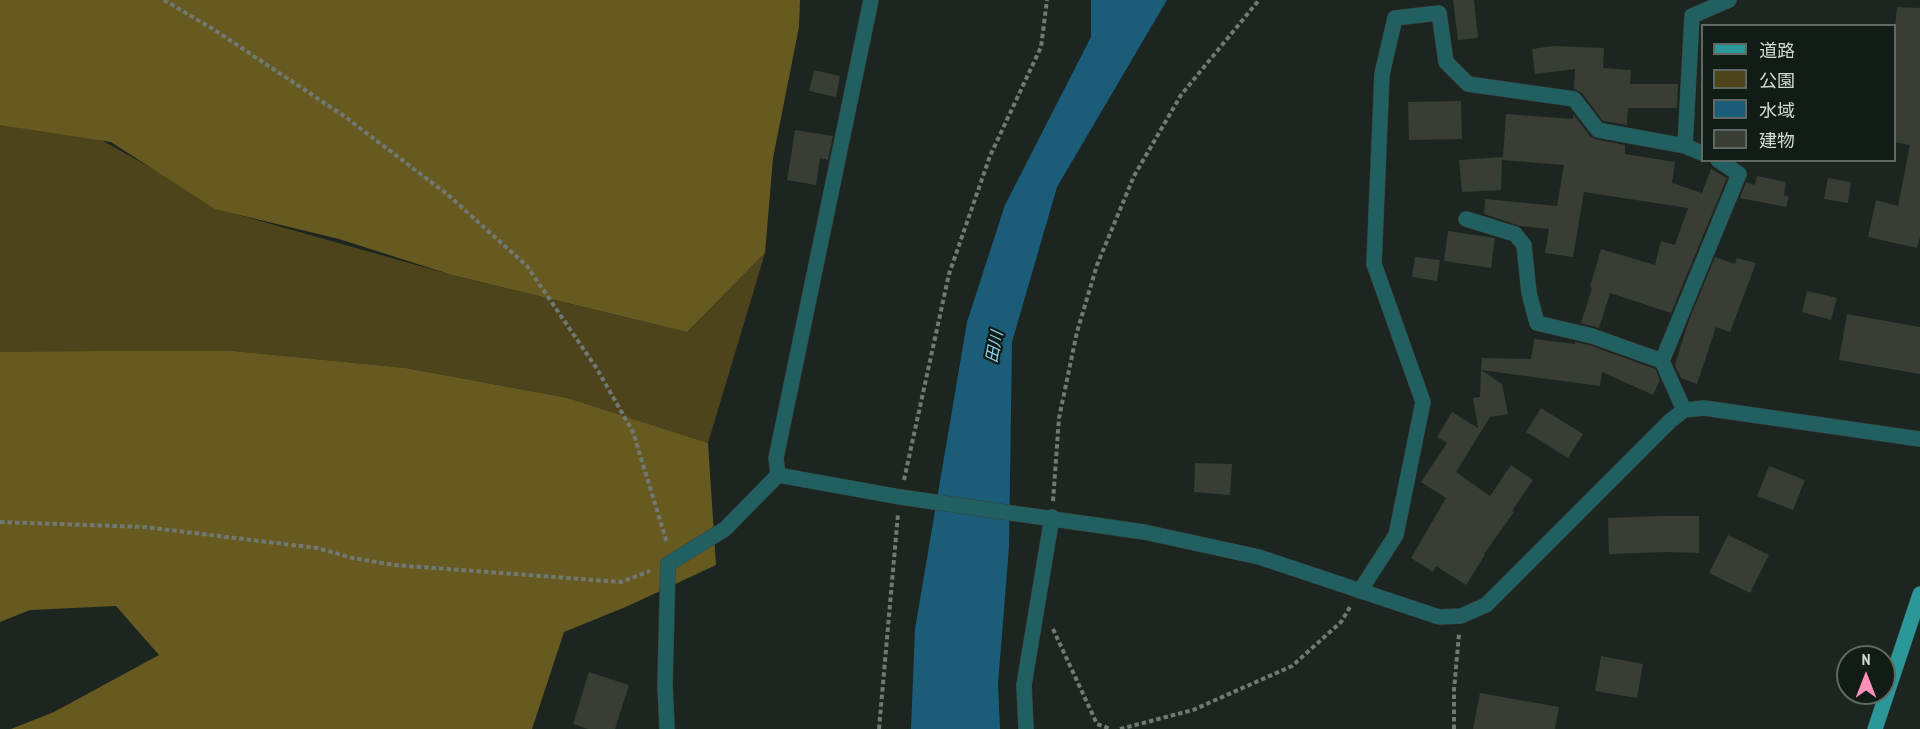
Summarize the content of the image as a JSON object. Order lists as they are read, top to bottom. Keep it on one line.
{"water":["田川"],"legend":["道路","公園","水域","建物"],"north":"top"}
